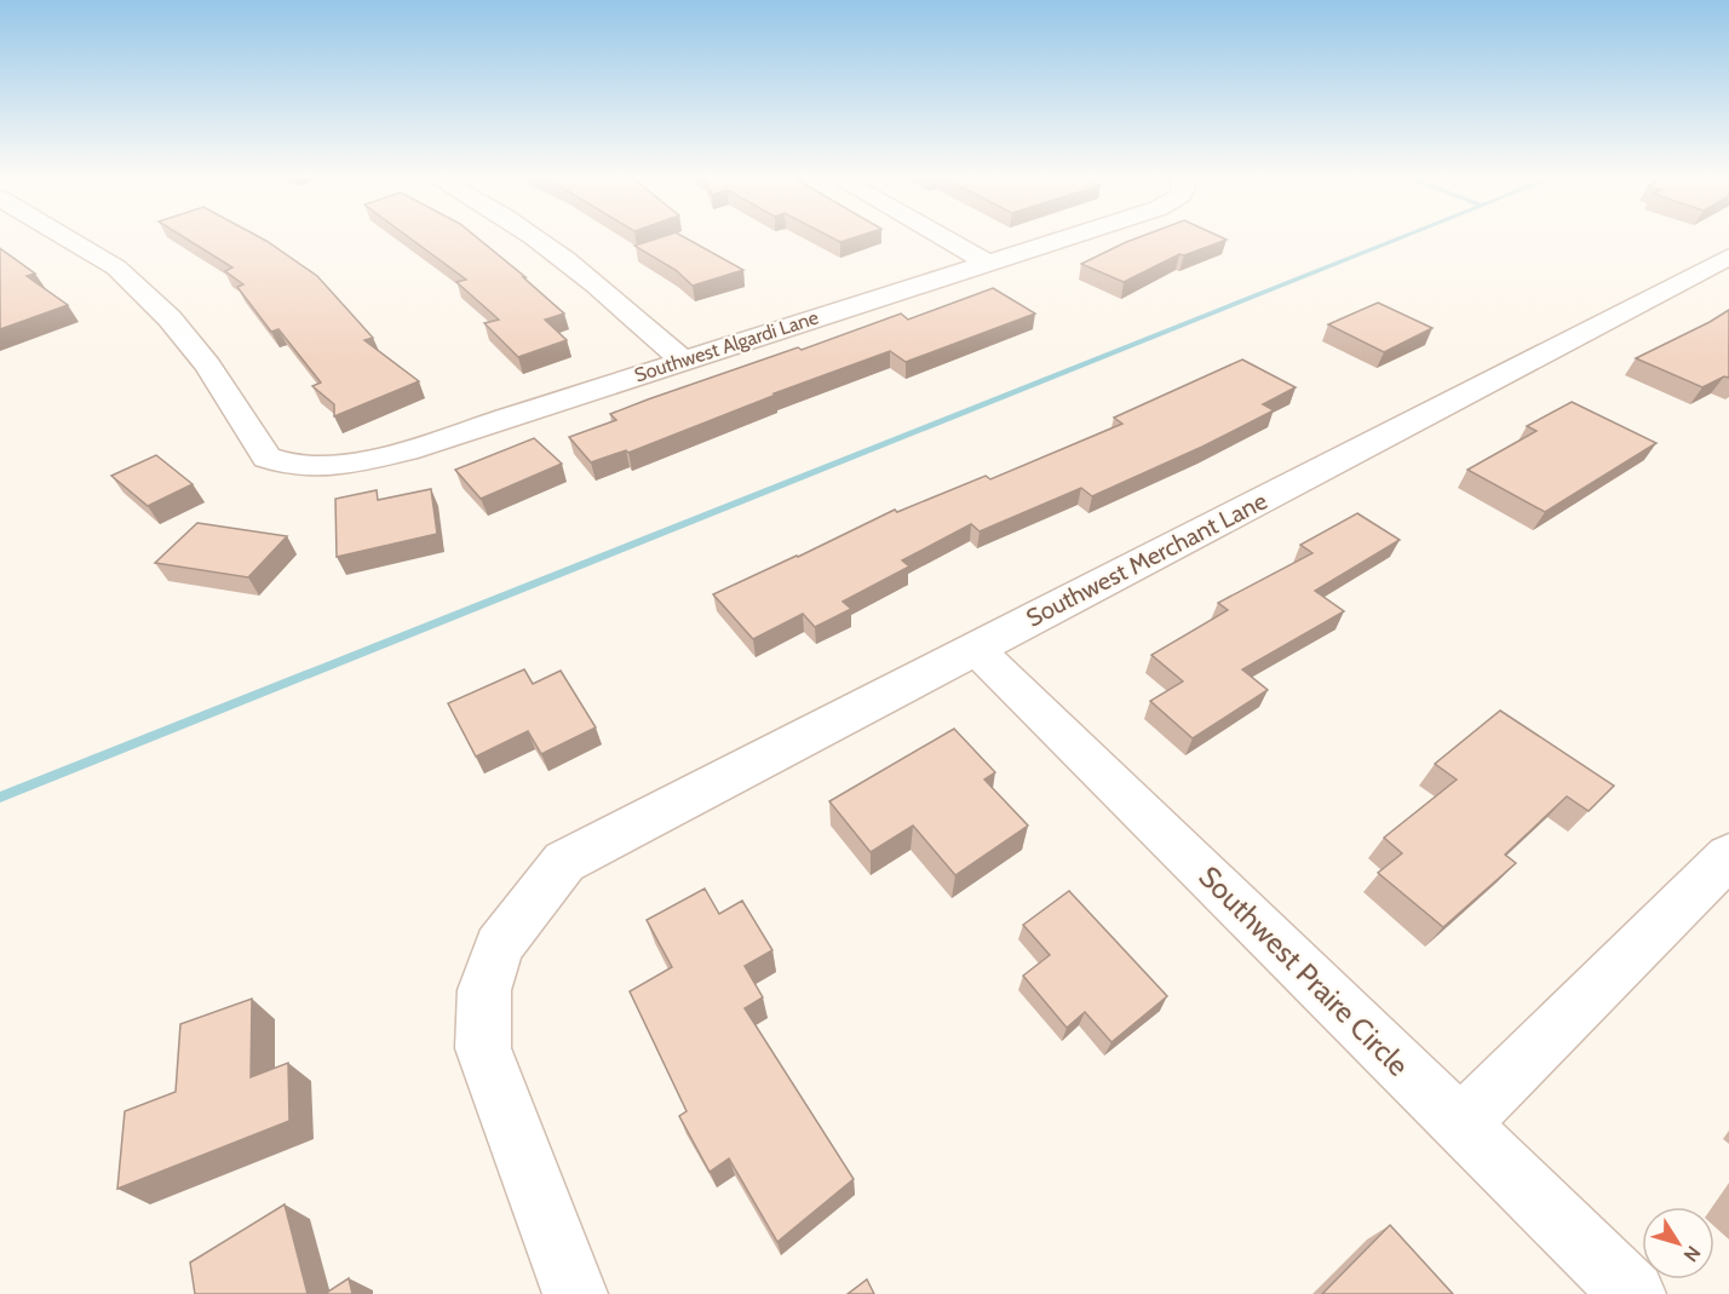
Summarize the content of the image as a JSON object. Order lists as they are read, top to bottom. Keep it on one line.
{"streets":{"street":["Southwest Algardi Lane","Southwest Merchant Lane","Southwest Praire Circle"]},"crossings":[["Southwest Merchant Lane","Southwest Praire Circle"]],"north":"bottom right"}
